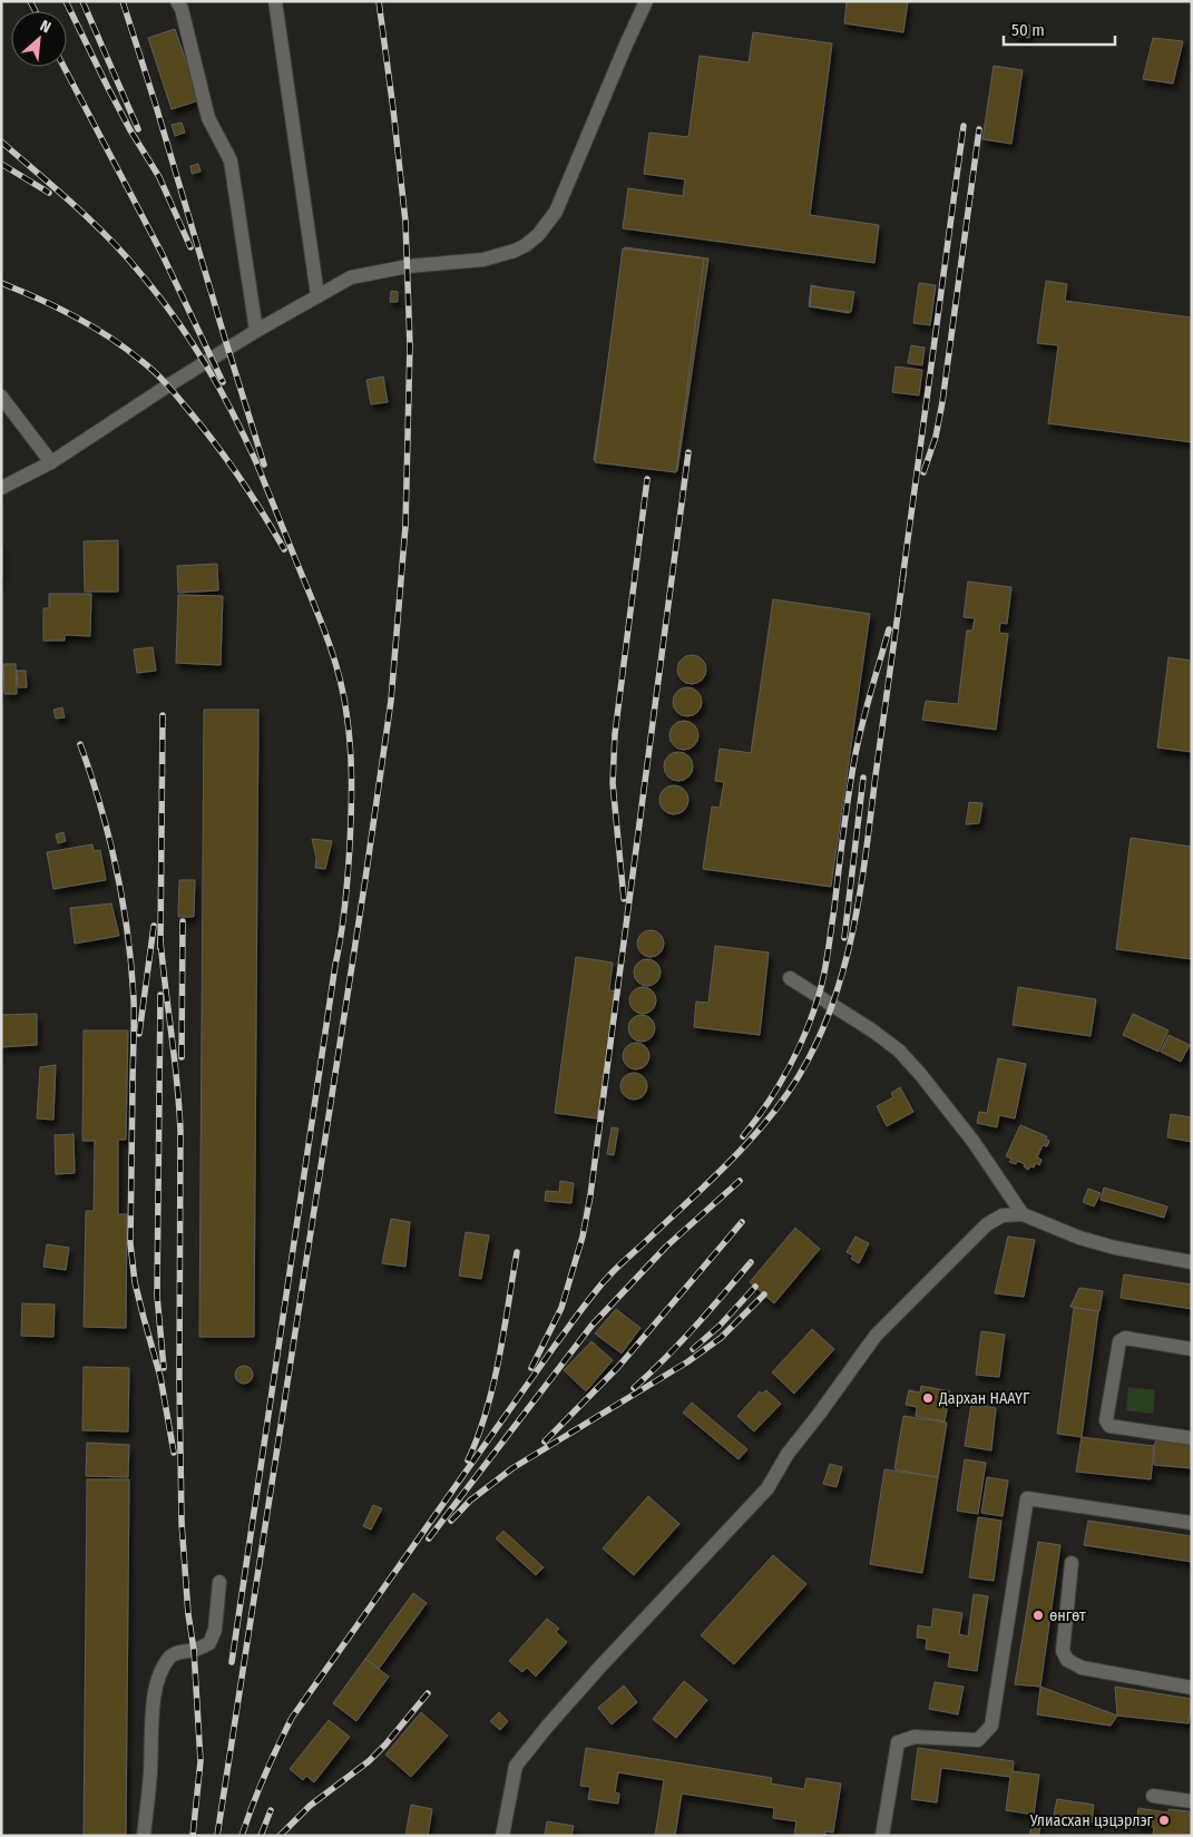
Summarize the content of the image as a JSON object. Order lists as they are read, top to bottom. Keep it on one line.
{"places":["Дархан НААҮГ","өнгөт","Улиасхан цэцэрлэг"],"scale_bar":"50 m","north":"top right"}
